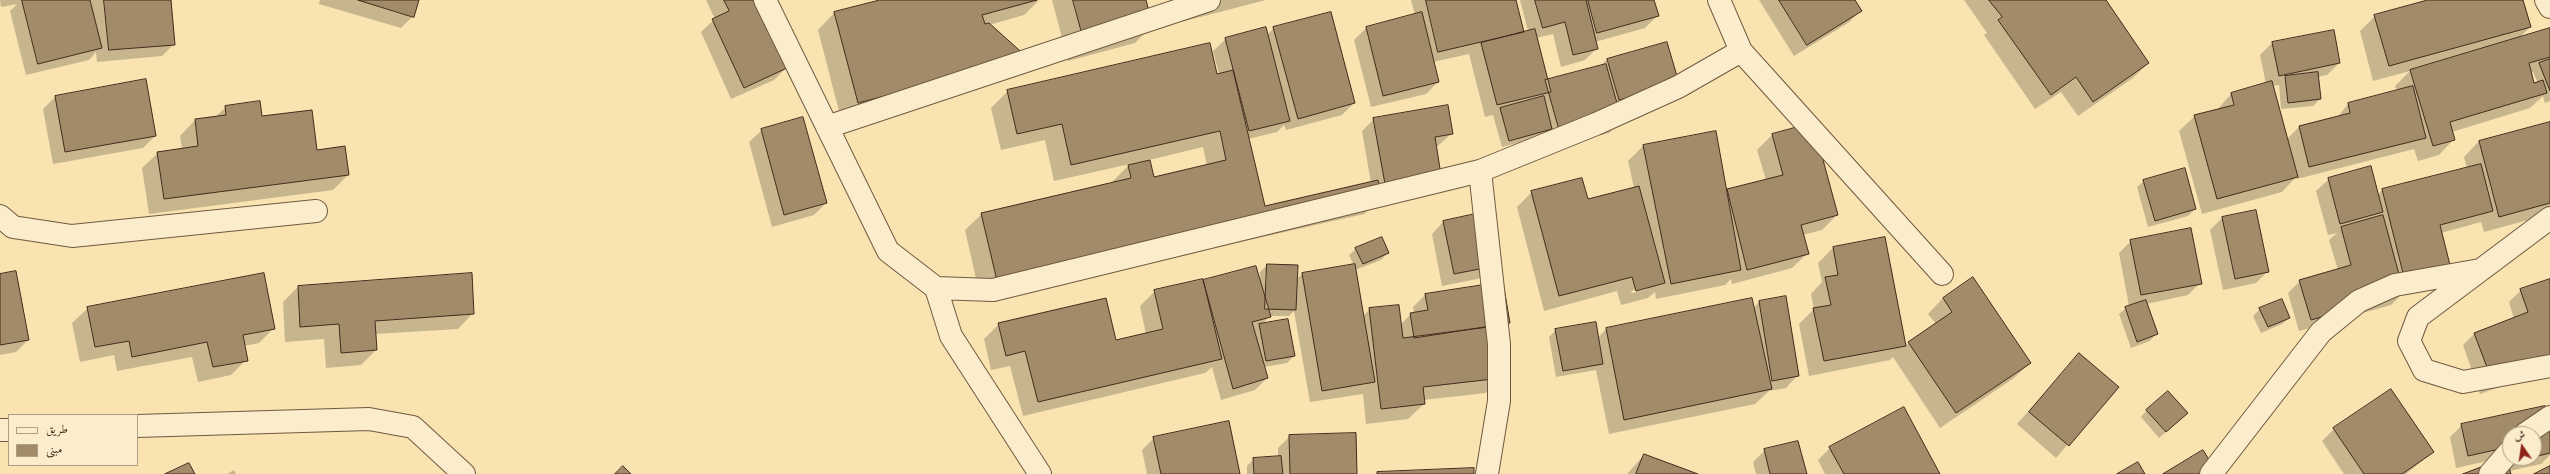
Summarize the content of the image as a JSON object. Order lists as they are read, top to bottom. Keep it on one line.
{"legend":["طريق","مبنى"],"north":"top"}
